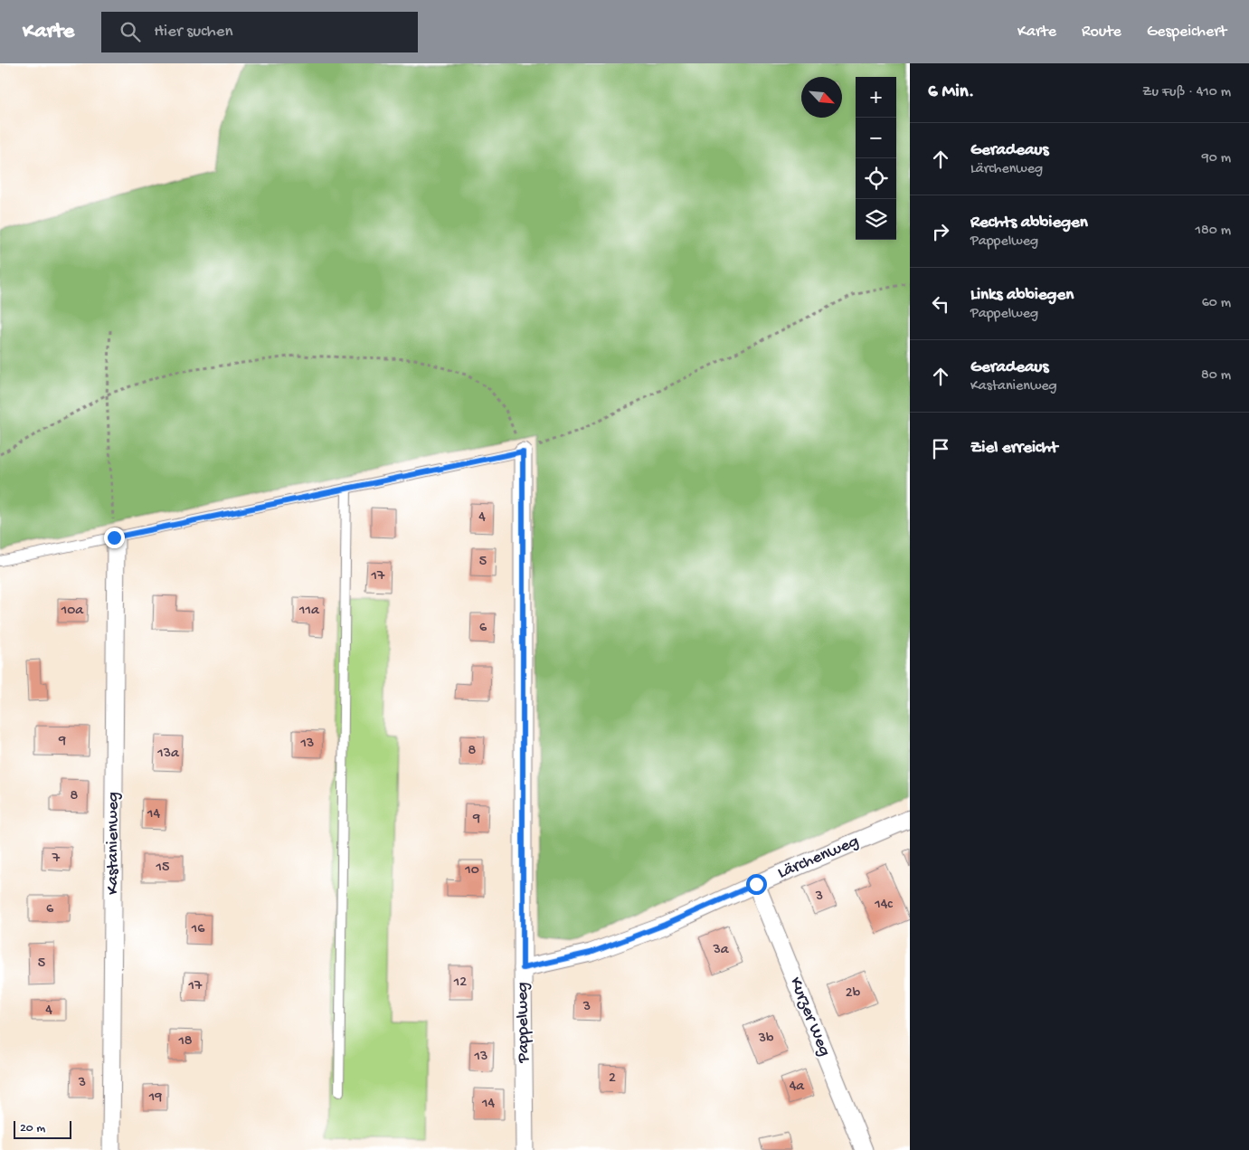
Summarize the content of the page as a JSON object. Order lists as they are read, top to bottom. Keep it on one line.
{"streets":{"street":["Kastanienweg","Lärchenweg","Kurzer Weg","Pappelweg"]},"crossings":[["Lärchenweg","Kurzer Weg"],["Lärchenweg","Pappelweg"]],"house_numbers":["4","5","17","10a","11a","6","9","13","8","13a","8","14","9","7","15","10","3","14c","6","16","3a","5","12","17","2b","3","4","3b","18","13","2","3","4a","19","14"],"scale_bar":"20 m","north":"bottom right","page":{"header":"Karte","search":"Hier suchen","nav":["Karte","Route","Gespeichert"],"heading":["6 Min.","Zu Fuß · 410 m"],"map_buttons":["+","−"],"list":[["Geradeaus","Lärchenweg","90 m"],["Rechts abbiegen","Pappelweg","180 m"],["Links abbiegen","Pappelweg","60 m"],["Geradeaus","Kastanienweg","80 m"],"Ziel erreicht"],"scale":"20 m"}}
